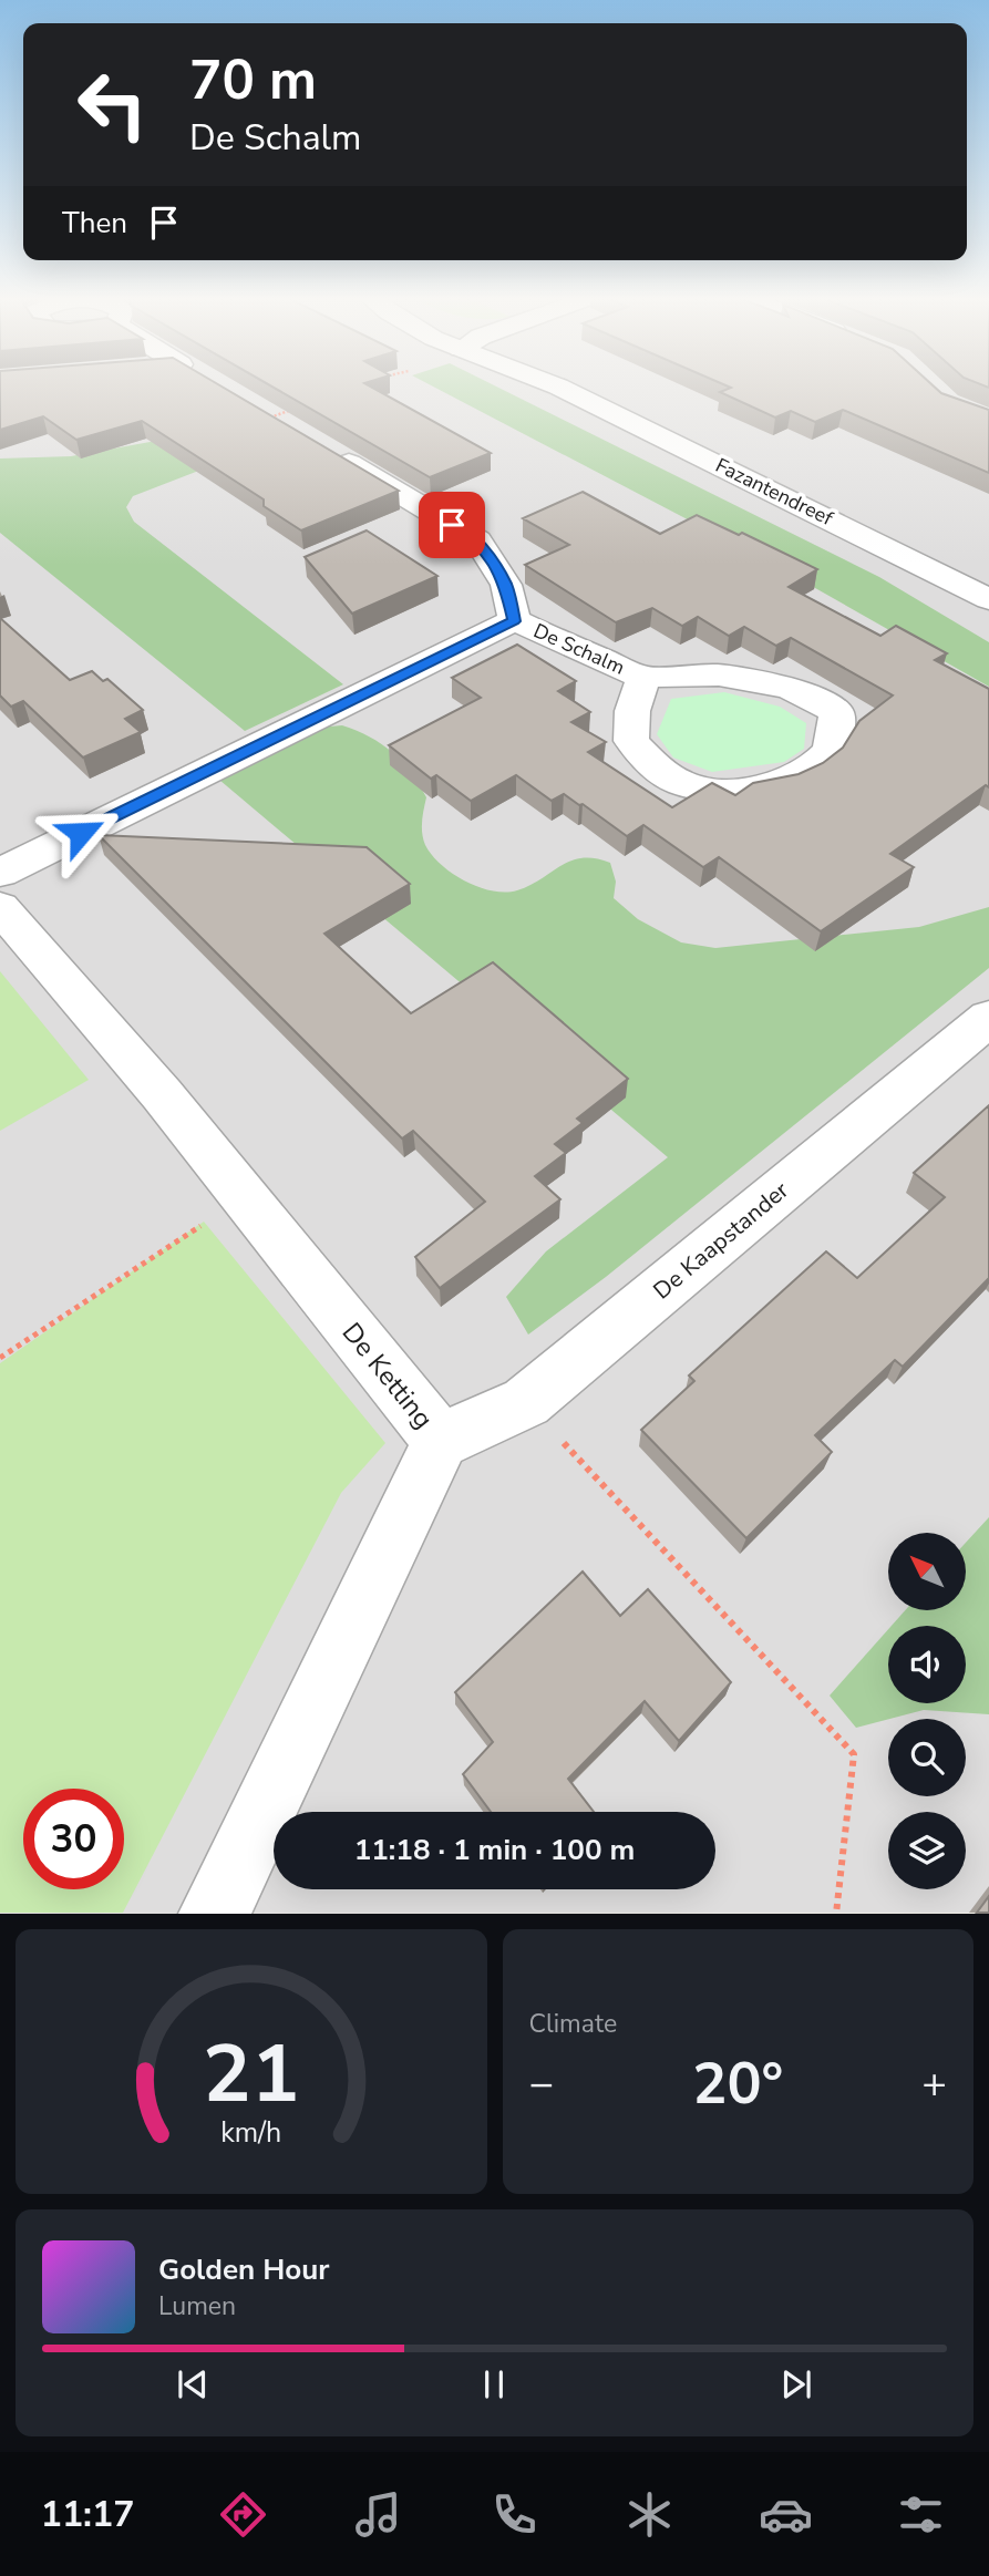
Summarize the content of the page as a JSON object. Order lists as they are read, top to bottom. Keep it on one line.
{"streets":{"street":["Fazantendreef","De Schalm","De Kaapstander","De Ketting"]},"crossings":[["De Kaapstander","De Ketting"]],"north":"top left","page":{"turn":["70 m","De Schalm"],"then":"Then","limit":"30","trip":"11:18 · 1 min · 100 m","tile":"Climate","heat":["−","20°","+"],"song":["Golden Hour","Lumen"],"tabs":"11:17","gauge":["21","km/h"]}}
